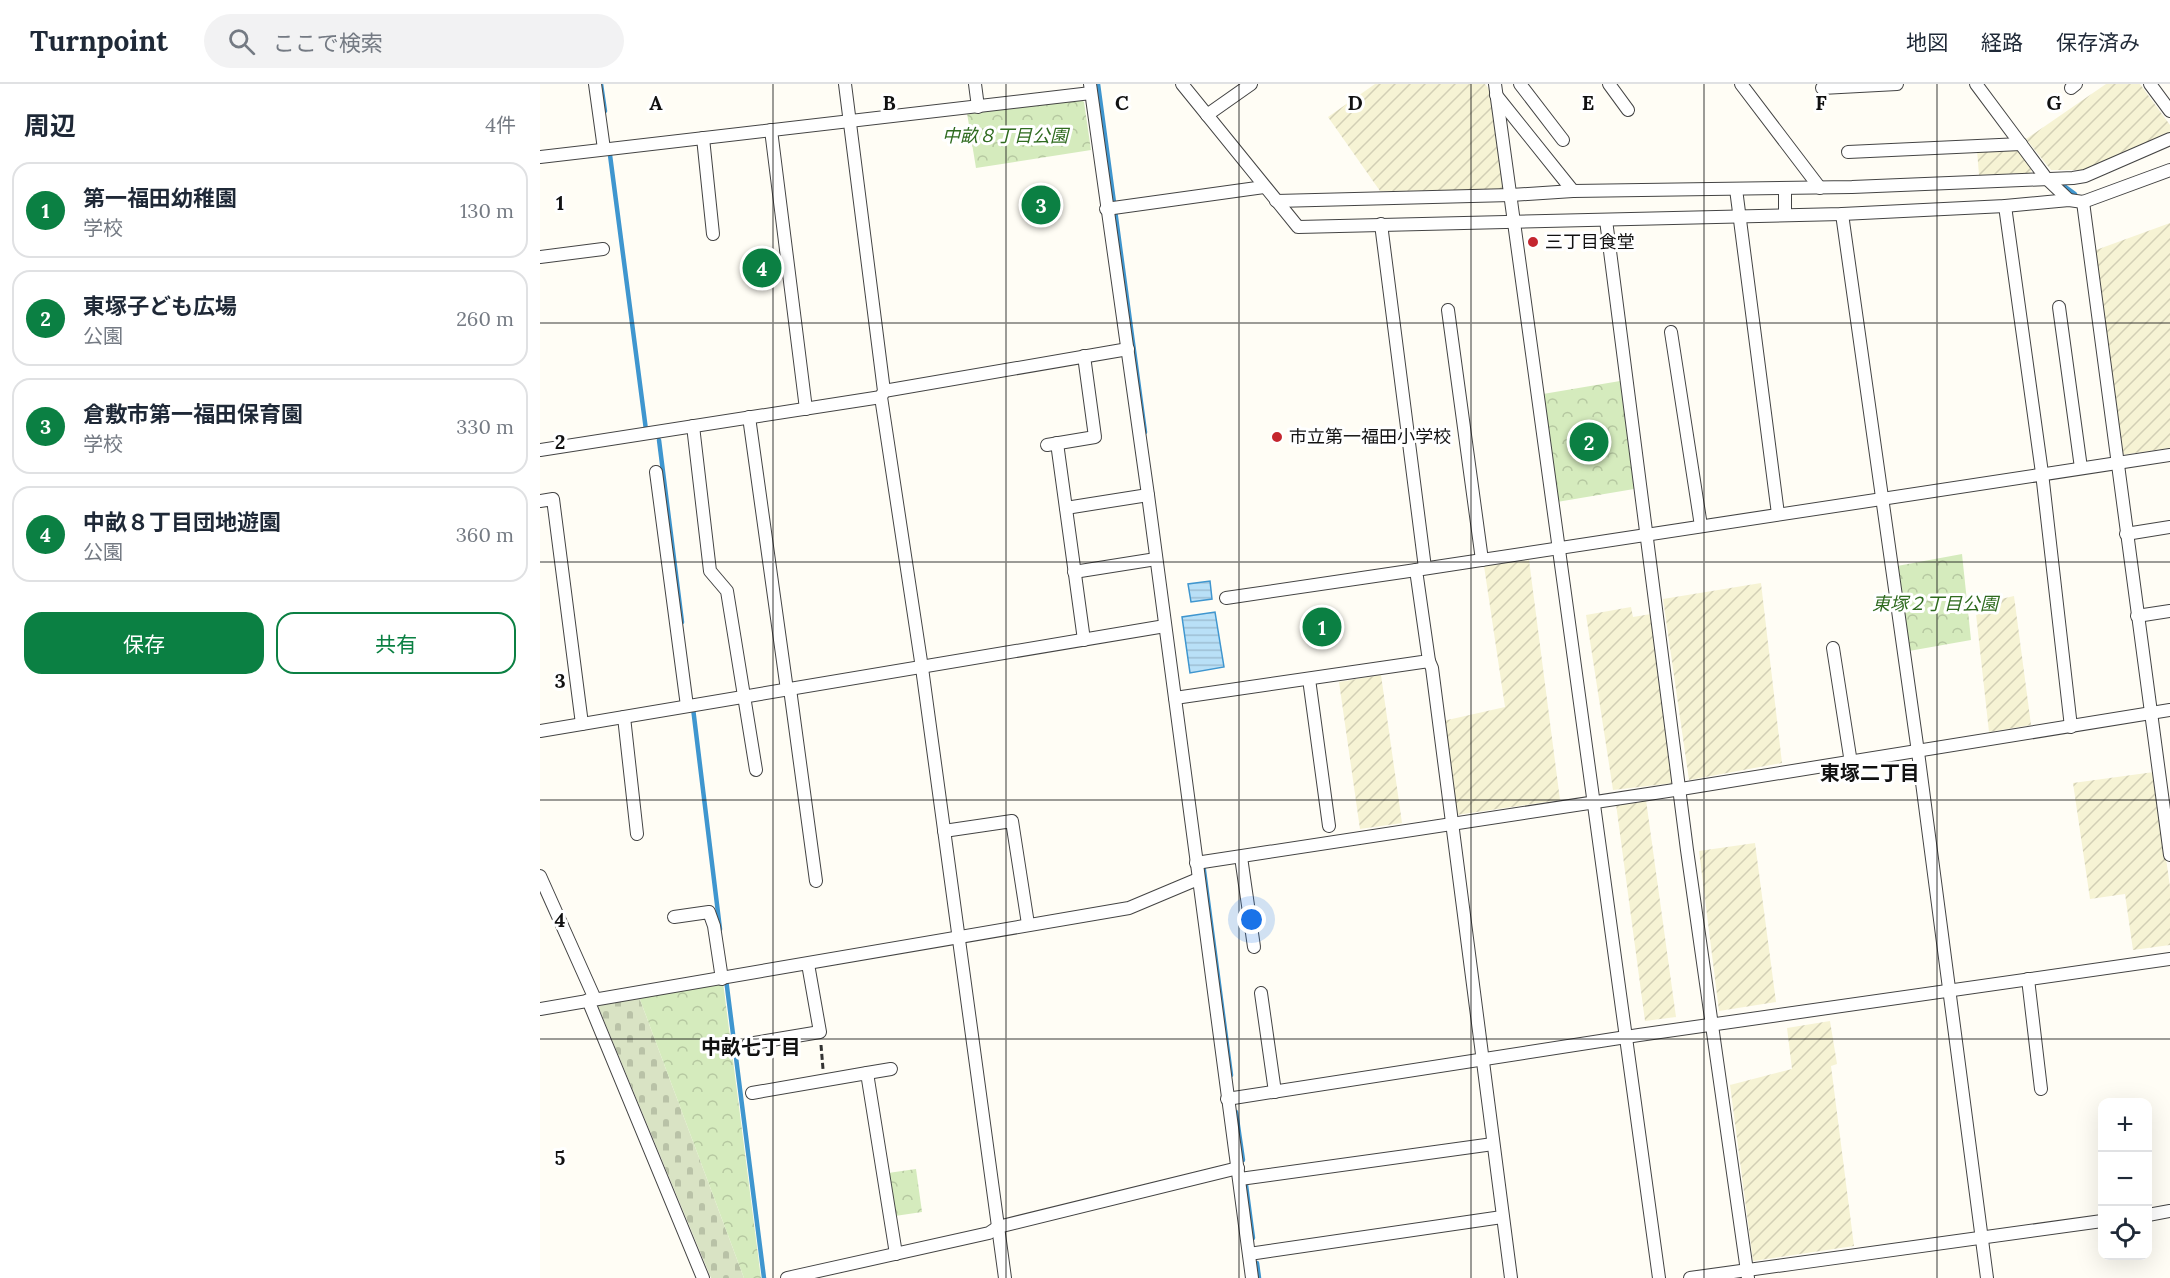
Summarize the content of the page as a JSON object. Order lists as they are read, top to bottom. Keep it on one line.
{"districts":["東塚二丁目","中畝七丁目"],"parks":["中畝８丁目公園","東塚２丁目公園"],"places":["三丁目食堂","市立第一福田小学校"],"page":{"header":"Turnpoint","search":"ここで検索","nav":["地図","経路","保存済み"],"heading":["周辺","4件"],"list":[{"mark":"1","name":"第一福田幼稚園","note":"学校","value":"130 m"},{"mark":"2","name":"東塚子ども広場","note":"公園","value":"260 m"},{"mark":"3","name":"倉敷市第一福田保育園","note":"学校","value":"330 m"},{"mark":"4","name":"中畝８丁目団地遊園","note":"公園","value":"360 m"}],"pins":["3","4","2","1"],"buttons":["保存","共有"],"map_buttons":["+","−"]},"grid":{"columns":["A","B","C","D","E","F","G"],"rows":["1","2","3","4","5"]}}
